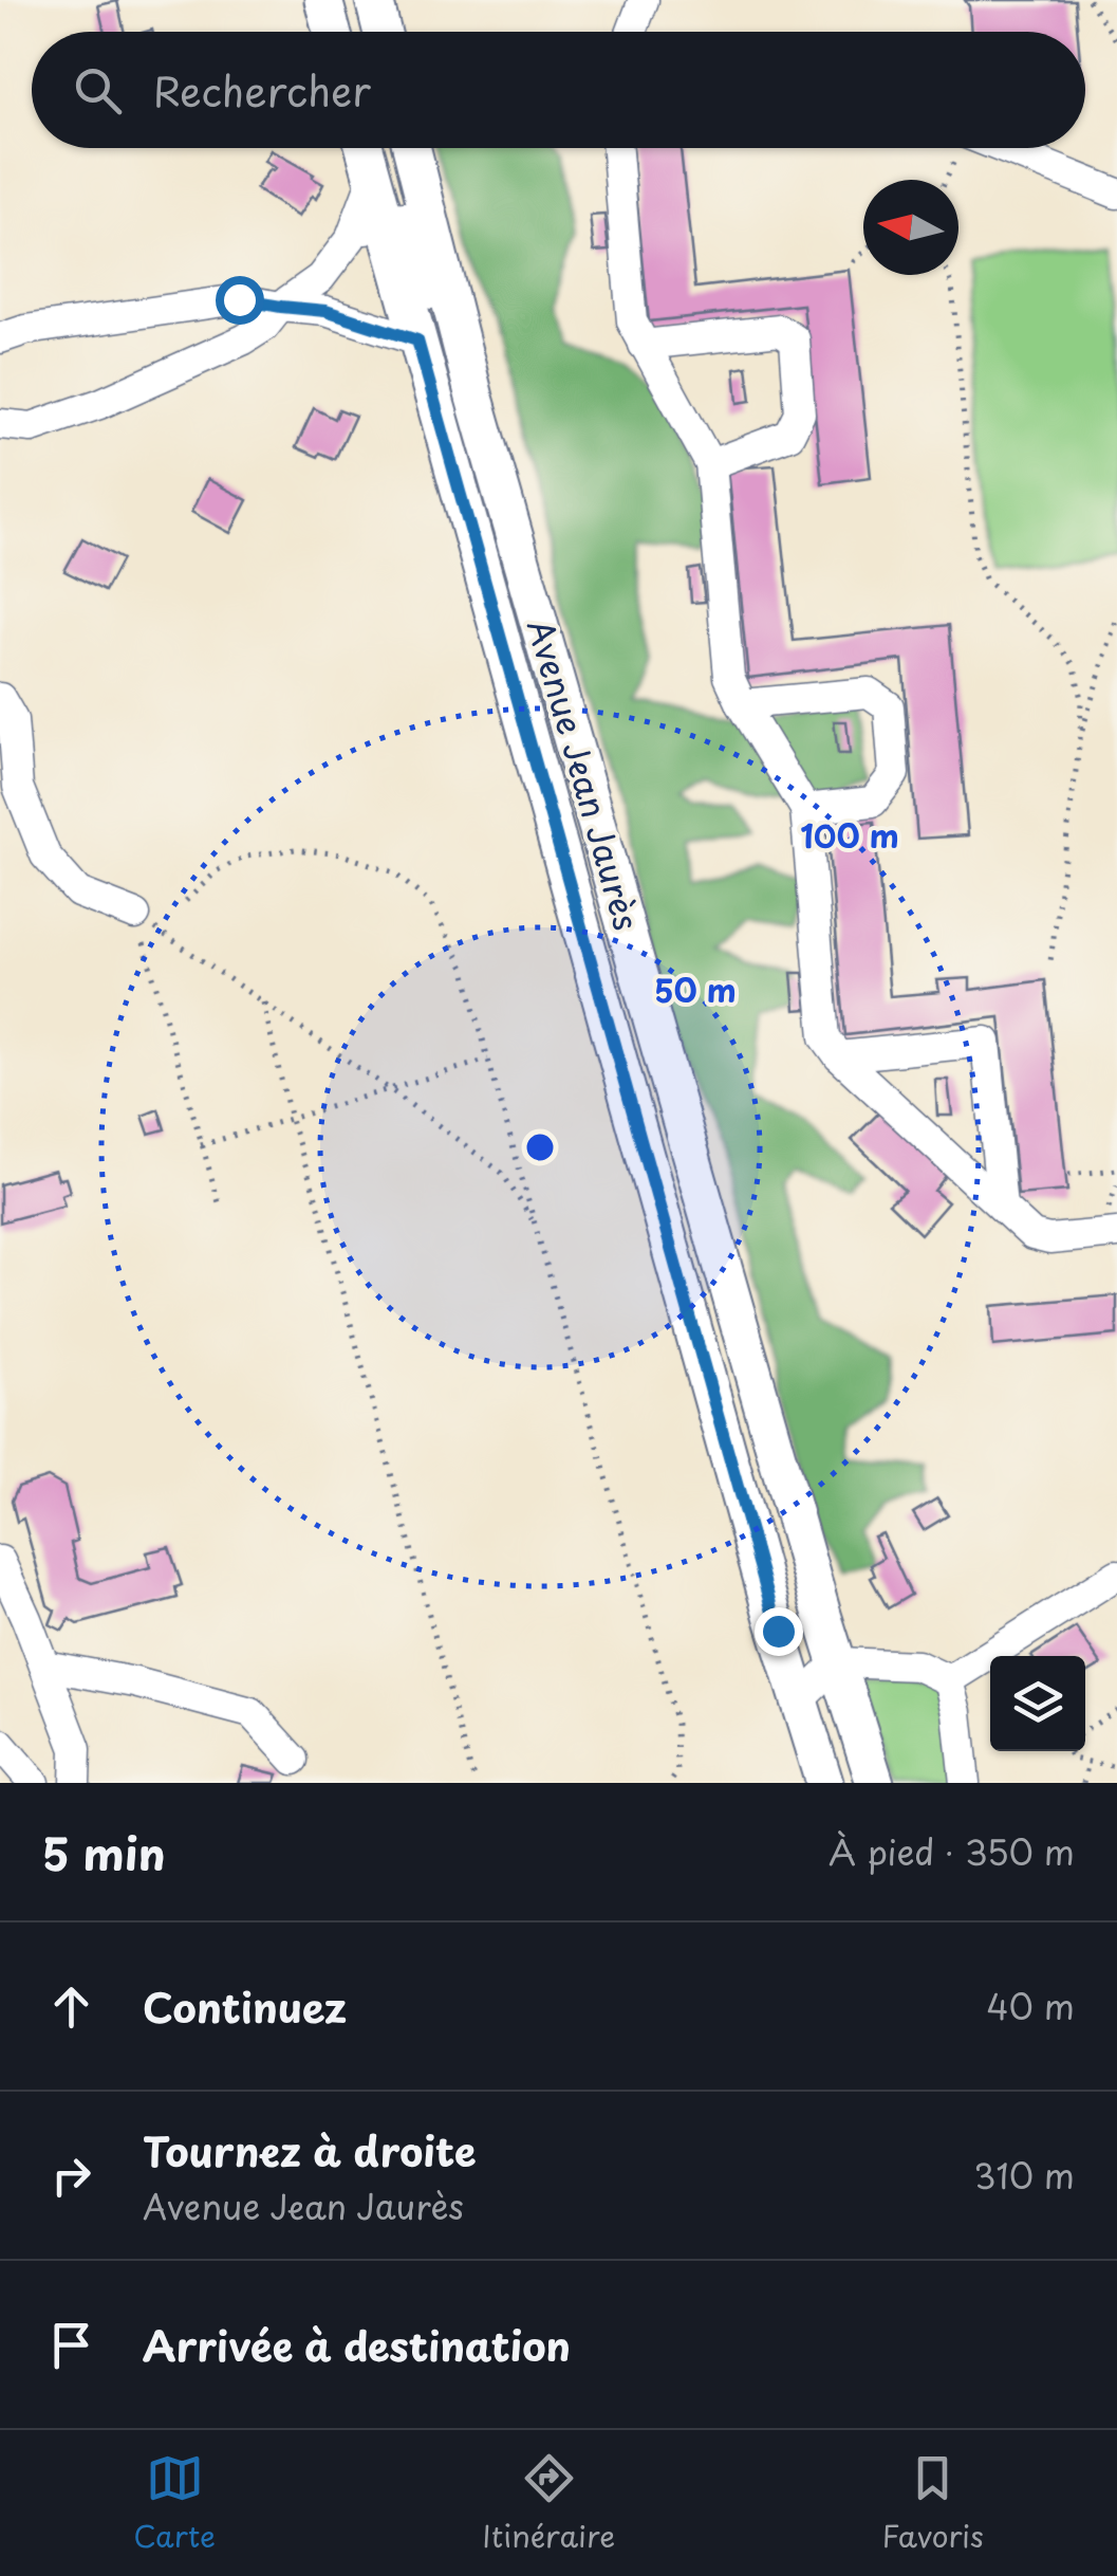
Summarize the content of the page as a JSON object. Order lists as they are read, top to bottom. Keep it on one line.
{"streets":{"main road":["Avenue Jean Jaurès"]},"north":"left","page":{"search":"Rechercher","heading":["5 min","À pied · 350 m"],"list":[["Continuez","40 m"],["Tournez à droite","Avenue Jean Jaurès","310 m"],"Arrivée à destination"],"nav":["Carte","Itinéraire","Favoris"]},"rings":["100 m","50 m"]}
